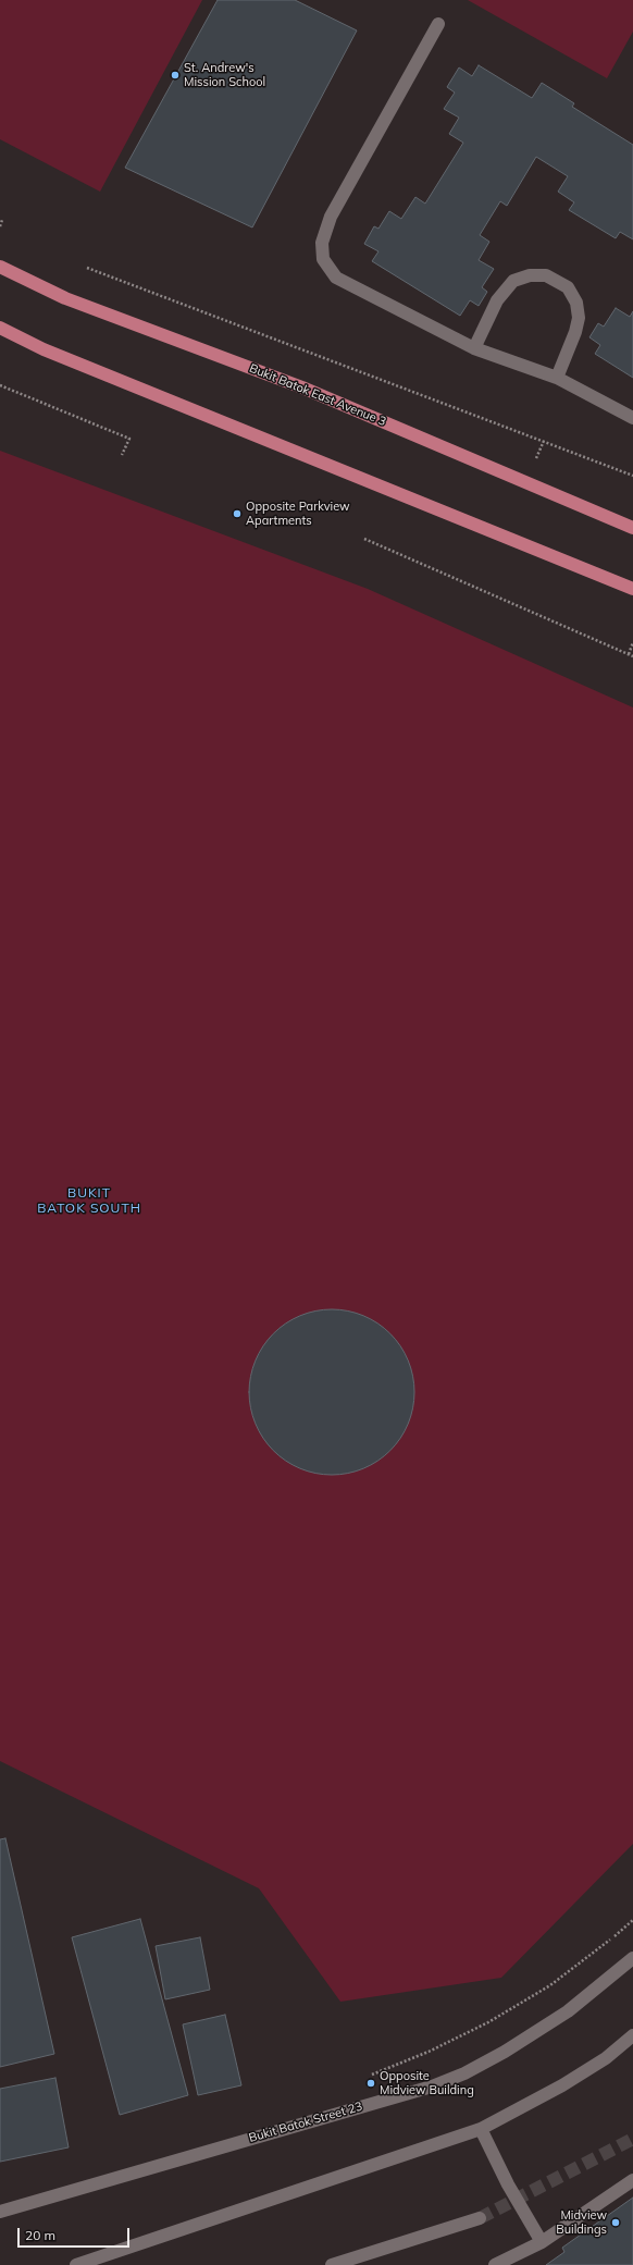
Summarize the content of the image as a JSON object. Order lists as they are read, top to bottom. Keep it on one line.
{"streets":{"main road":["Bukit Batok East Avenue 3"],"street":["Bukit Batok Street 23"]},"districts":["BUKIT BATOK SOUTH"],"places":["St. Andrew's Mission School","Opposite Parkview Apartments","Opposite Midview Building","Midview Buildings"],"scale_bar":"20 m"}
